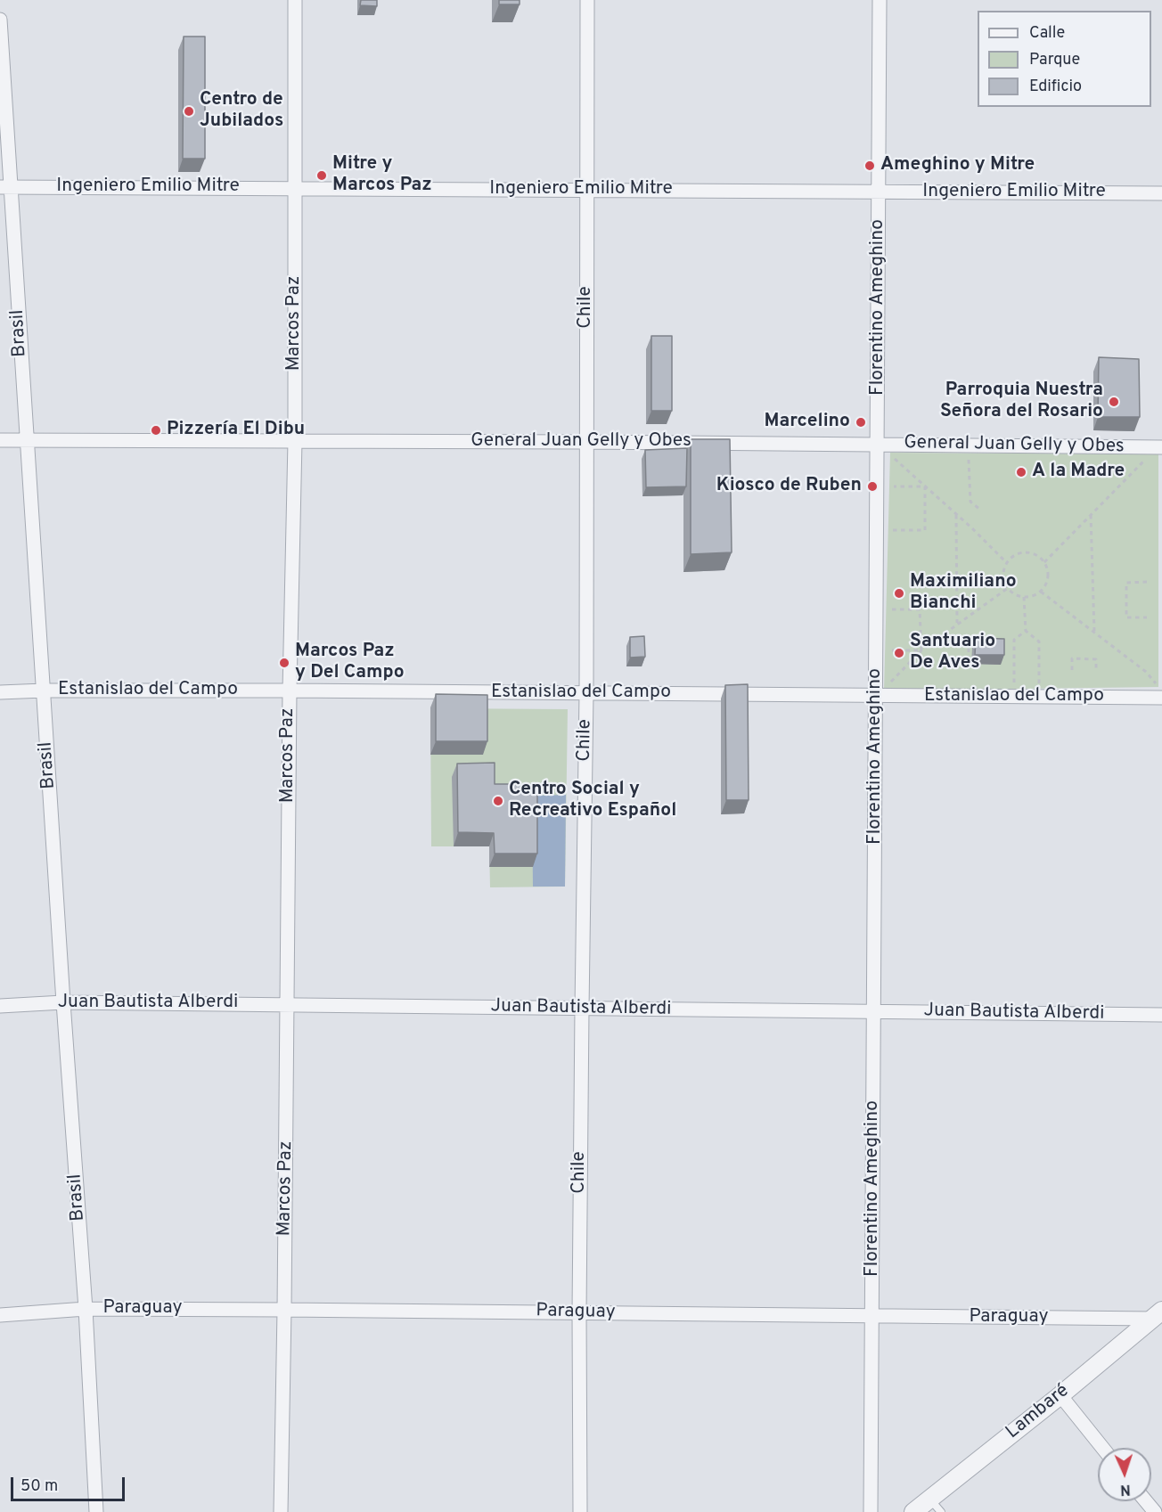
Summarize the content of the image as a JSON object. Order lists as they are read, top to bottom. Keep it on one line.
{"streets":{"street":["Ingeniero Emilio Mitre","Chile","Florentino Ameghino","Marcos Paz","Brasil","General Juan Gelly y Obes","Estanislao del Campo","Juan Bautista Alberdi","Paraguay","Lambaré"]},"crossings":[["Ingeniero Emilio Mitre","Chile"],["Ingeniero Emilio Mitre","Florentino Ameghino"],["Ingeniero Emilio Mitre","Marcos Paz"],["Ingeniero Emilio Mitre","Brasil"],["Chile","General Juan Gelly y Obes"],["Chile","Estanislao del Campo"],["Chile","Juan Bautista Alberdi"],["Chile","Paraguay"],["Florentino Ameghino","General Juan Gelly y Obes"],["Florentino Ameghino","Estanislao del Campo"],["Florentino Ameghino","Juan Bautista Alberdi"],["Florentino Ameghino","Paraguay"],["Marcos Paz","General Juan Gelly y Obes"],["Marcos Paz","Estanislao del Campo"],["Marcos Paz","Juan Bautista Alberdi"],["Marcos Paz","Paraguay"],["Brasil","General Juan Gelly y Obes"],["Brasil","Estanislao del Campo"],["Brasil","Juan Bautista Alberdi"],["Brasil","Paraguay"],["Paraguay","Lambaré"]],"places":["Centro de Jubilados","Ameghino y Mitre","Mitre y Marcos Paz","Parroquia Nuestra Señora del Rosario","Marcelino","Pizzería El Dibu","A la Madre","Kiosco de Ruben","Maximiliano Bianchi","Santuario De Aves","Marcos Paz y Del Campo","Centro Social y Recreativo Español"],"legend":["Calle","Parque","Edificio"],"scale_bar":"50 m","north":"bottom"}
